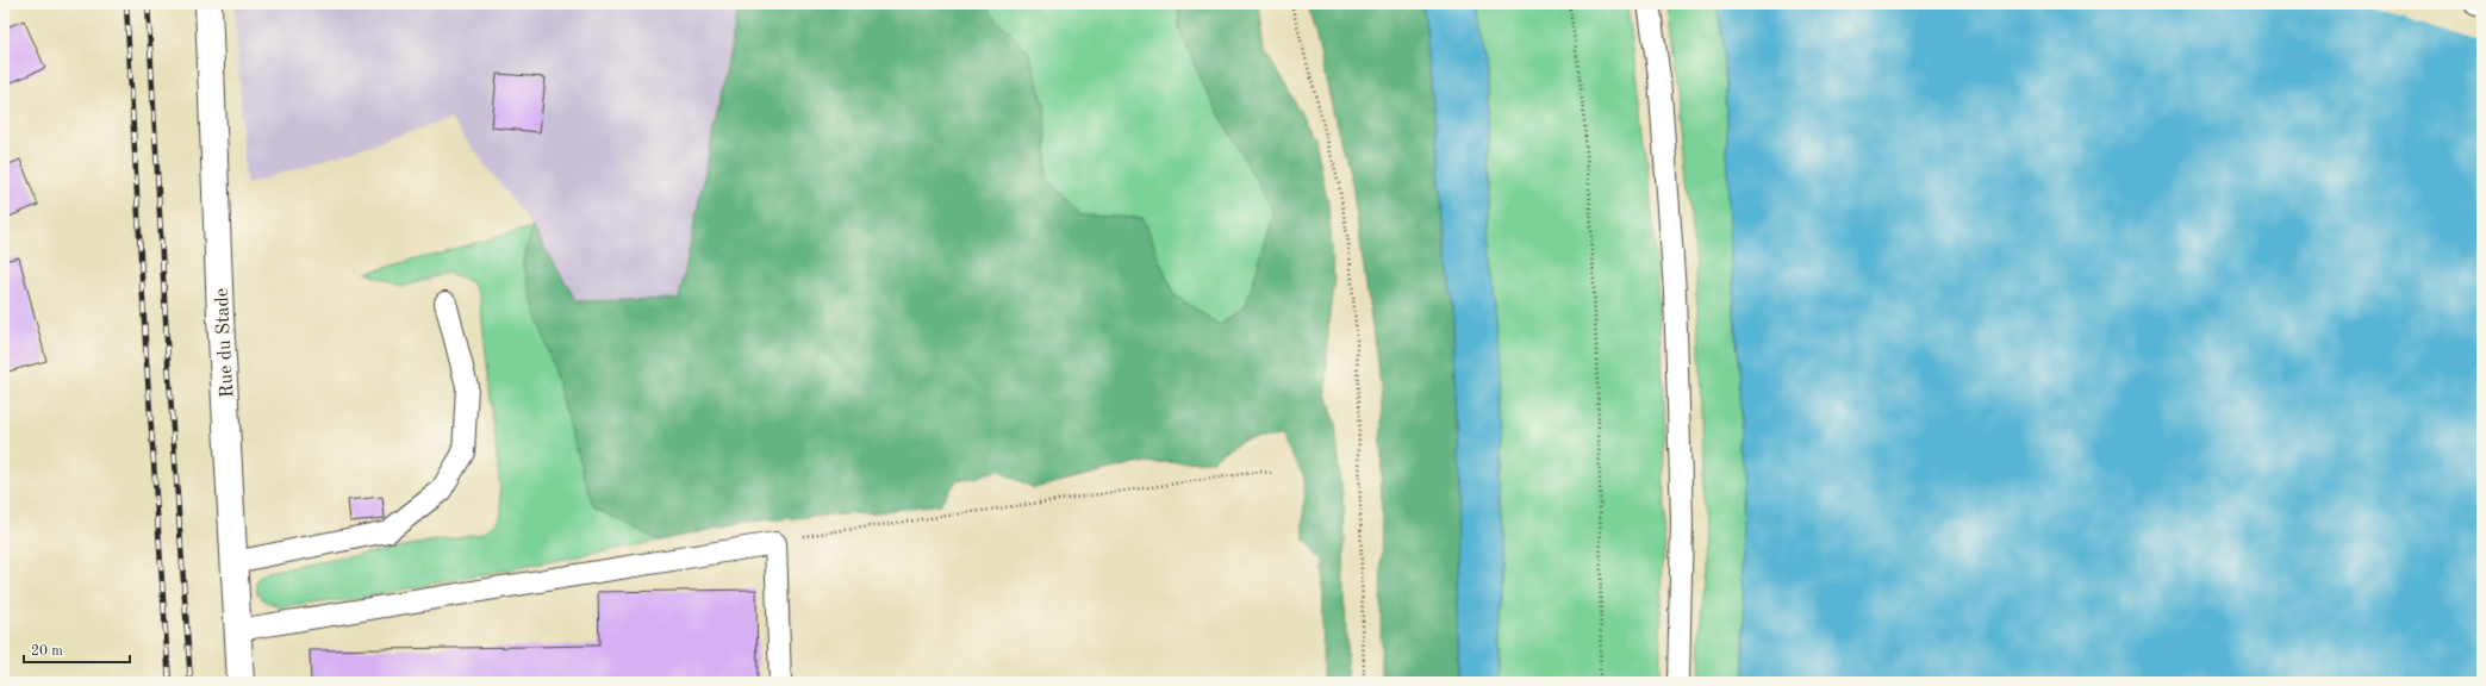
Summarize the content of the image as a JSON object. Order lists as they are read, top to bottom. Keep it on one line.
{"streets":{"main road":["Rue du Stade"]},"scale_bar":"20 m"}
